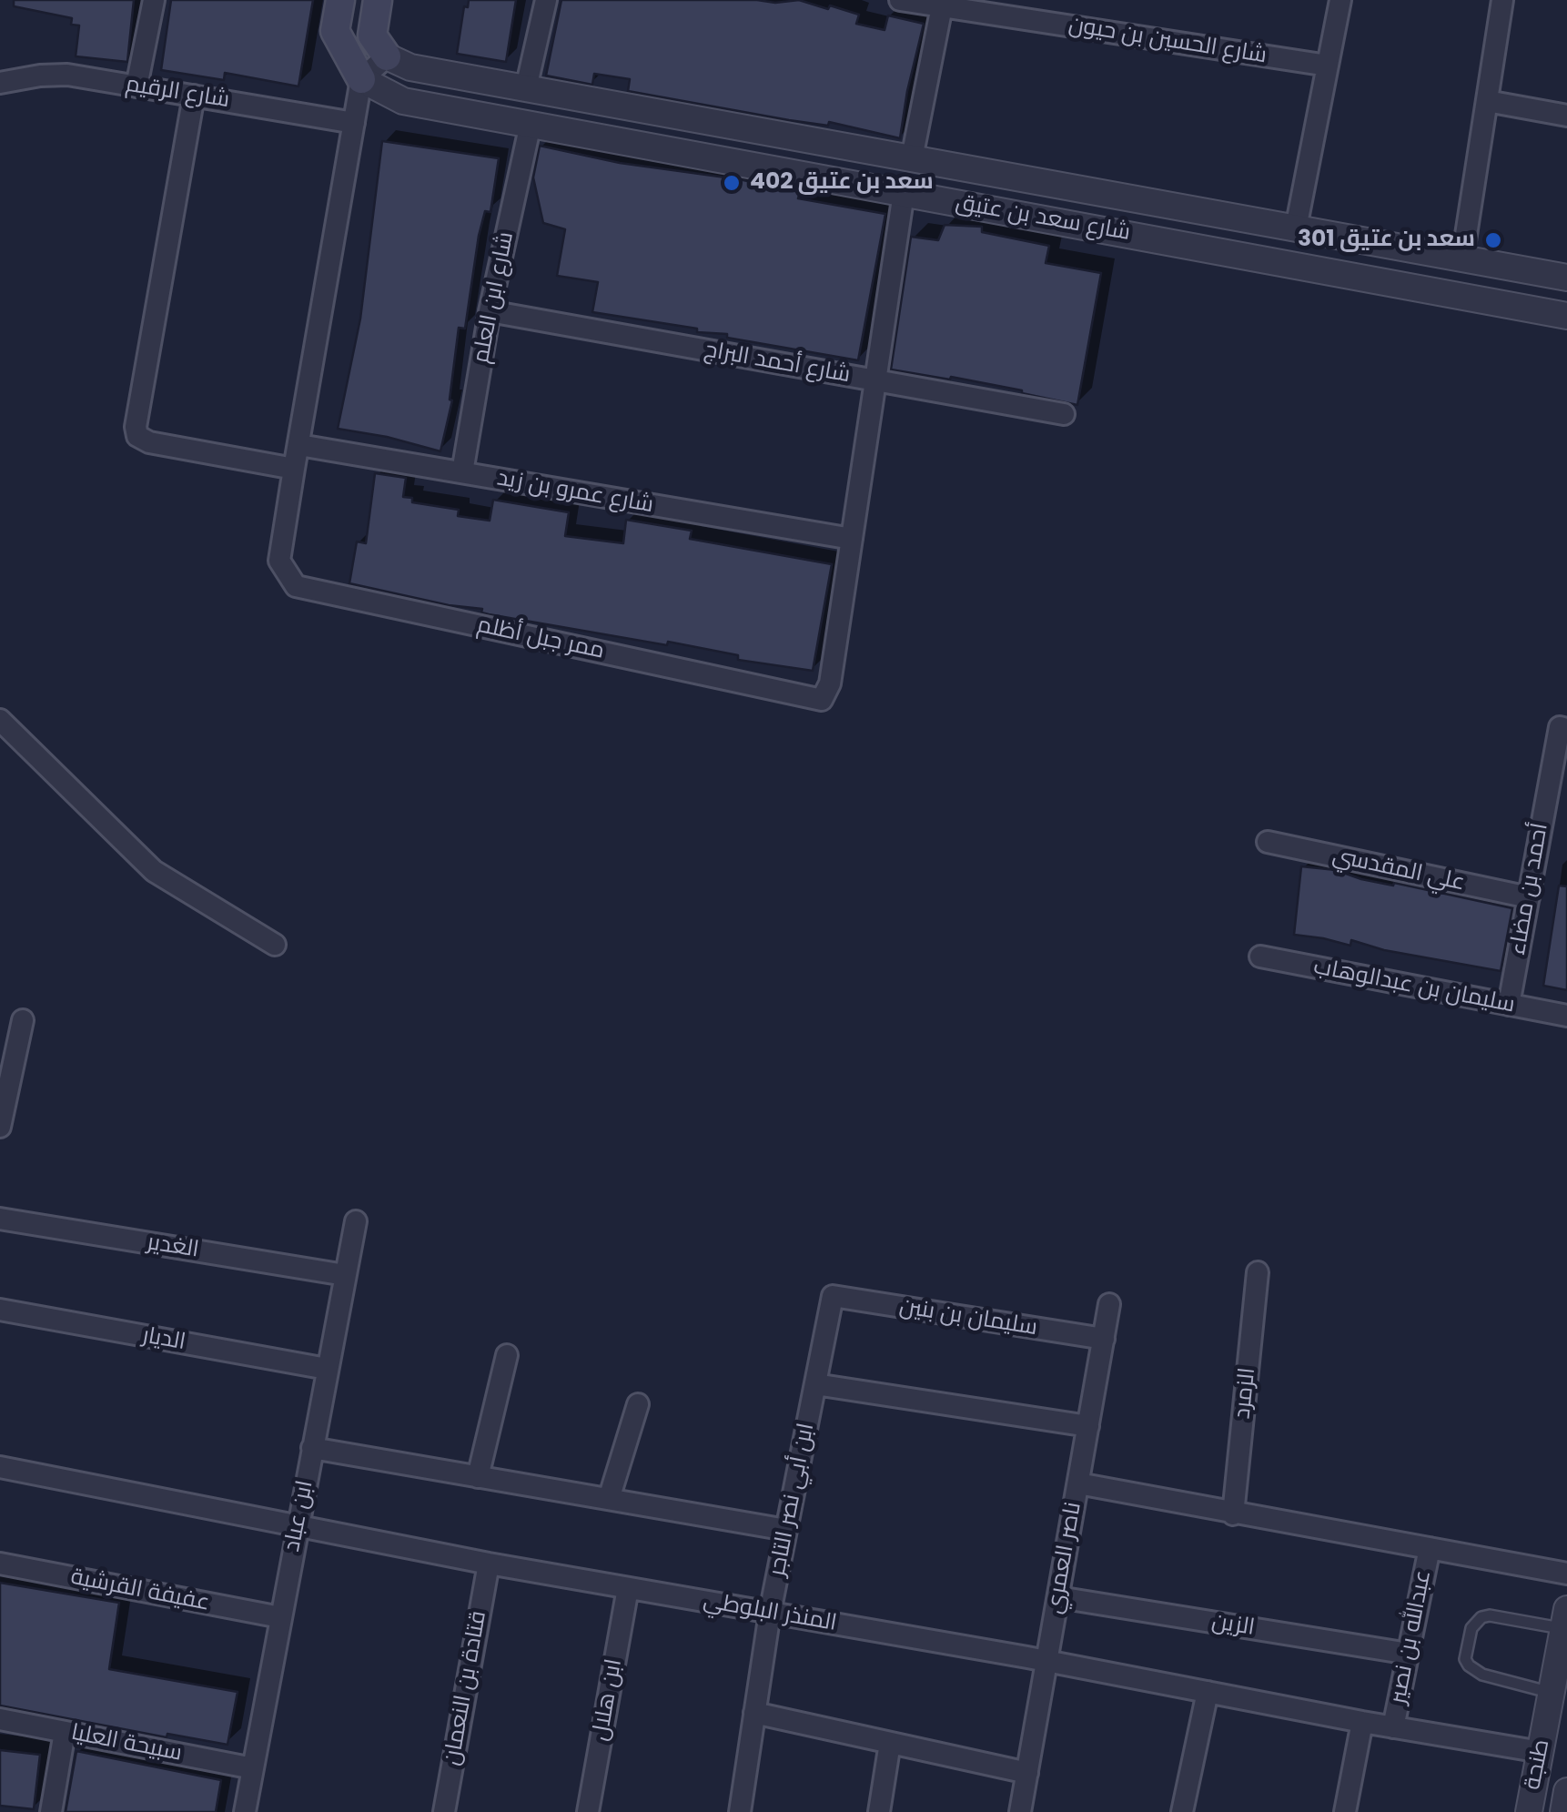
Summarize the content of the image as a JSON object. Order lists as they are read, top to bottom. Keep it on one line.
{"streets":{"street":["شارع الحسين بن حيون","شارع الرقيم","شارع سعد بن عتيق","شارع ابن العلم","شارع أحمد البراج","شارع عمرو بن زيد","ممر جبل أظلم","علي المقدسي","أحمد بن مضاء","سليمان بن عبدالوهاب","الغدير","سليمان بن بنين","الديار","الزمرد","ابن أبي نصر التاجر","ابن عباد","ناصر العمري","عفيفة القرشية","المنذر البلوطي","الزين","عبدالله بن نصير","قتادة بن النعمان","ابن هلال","سبيحة العليا","طنجة"]},"crossings":[["شارع الرقيم","ممر جبل أظلم"],["شارع سعد بن عتيق","شارع ابن العلم"],["شارع سعد بن عتيق","ممر جبل أظلم"],["شارع ابن العلم","شارع أحمد البراج"],["شارع ابن العلم","شارع عمرو بن زيد"],["شارع أحمد البراج","ممر جبل أظلم"],["شارع عمرو بن زيد","ممر جبل أظلم"],["علي المقدسي","أحمد بن مضاء"],["أحمد بن مضاء","سليمان بن عبدالوهاب"],["الغدير","ابن عباد"],["سليمان بن بنين","ابن أبي نصر التاجر"],["سليمان بن بنين","ناصر العمري"],["الديار","ابن عباد"],["ابن أبي نصر التاجر","المنذر البلوطي"],["ابن عباد","عفيفة القرشية"],["ابن عباد","المنذر البلوطي"],["ابن عباد","سبيحة العليا"],["ناصر العمري","المنذر البلوطي"],["ناصر العمري","الزين"],["المنذر البلوطي","عبدالله بن نصير"],["المنذر البلوطي","قتادة بن النعمان"],["المنذر البلوطي","ابن هلال"],["المنذر البلوطي","طنجة"],["الزين","عبدالله بن نصير"]],"places":["سعد بن عتيق 402","سعد بن عتيق 301"]}
